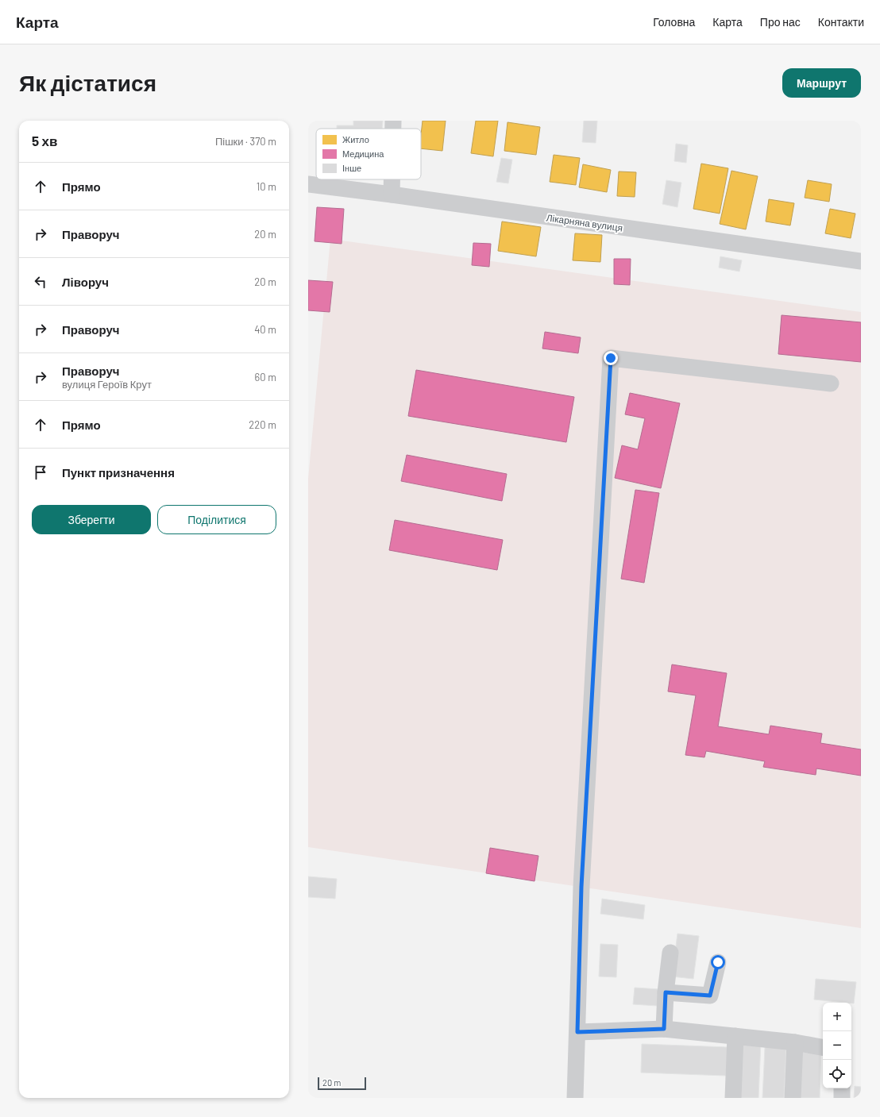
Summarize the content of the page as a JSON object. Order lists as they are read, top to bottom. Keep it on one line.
{"streets":{"street":["Лікарняна вулиця"]},"legend":["Житло","Медицина","Інше"],"scale_bar":"20 m","page":{"header":"Карта","nav":["Головна","Карта","Про нас","Контакти"],"buttons":["Маршрут",["Зберегти","Поділитися"]],"title":"Як дістатися","heading":["5 хв","Пішки · 370 m"],"list":[["Прямо","10 m"],["Праворуч","20 m"],["Ліворуч","20 m"],["Праворуч","40 m"],["Праворуч","вулиця Героїв Крут","60 m"],["Прямо","220 m"],"Пункт призначення"],"map_buttons":["+","−"],"scale":"20 m"}}
